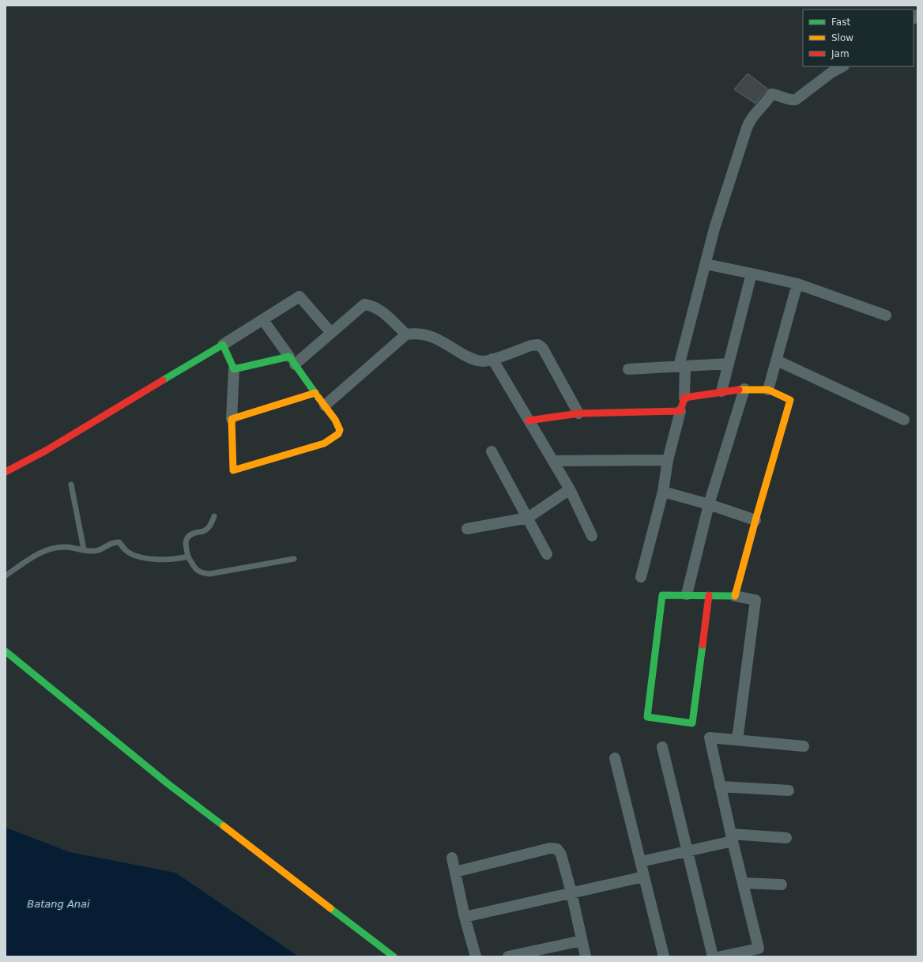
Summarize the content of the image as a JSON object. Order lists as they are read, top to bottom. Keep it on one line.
{"water":["Batang Anai"],"legend":["Fast","Slow","Jam"]}
